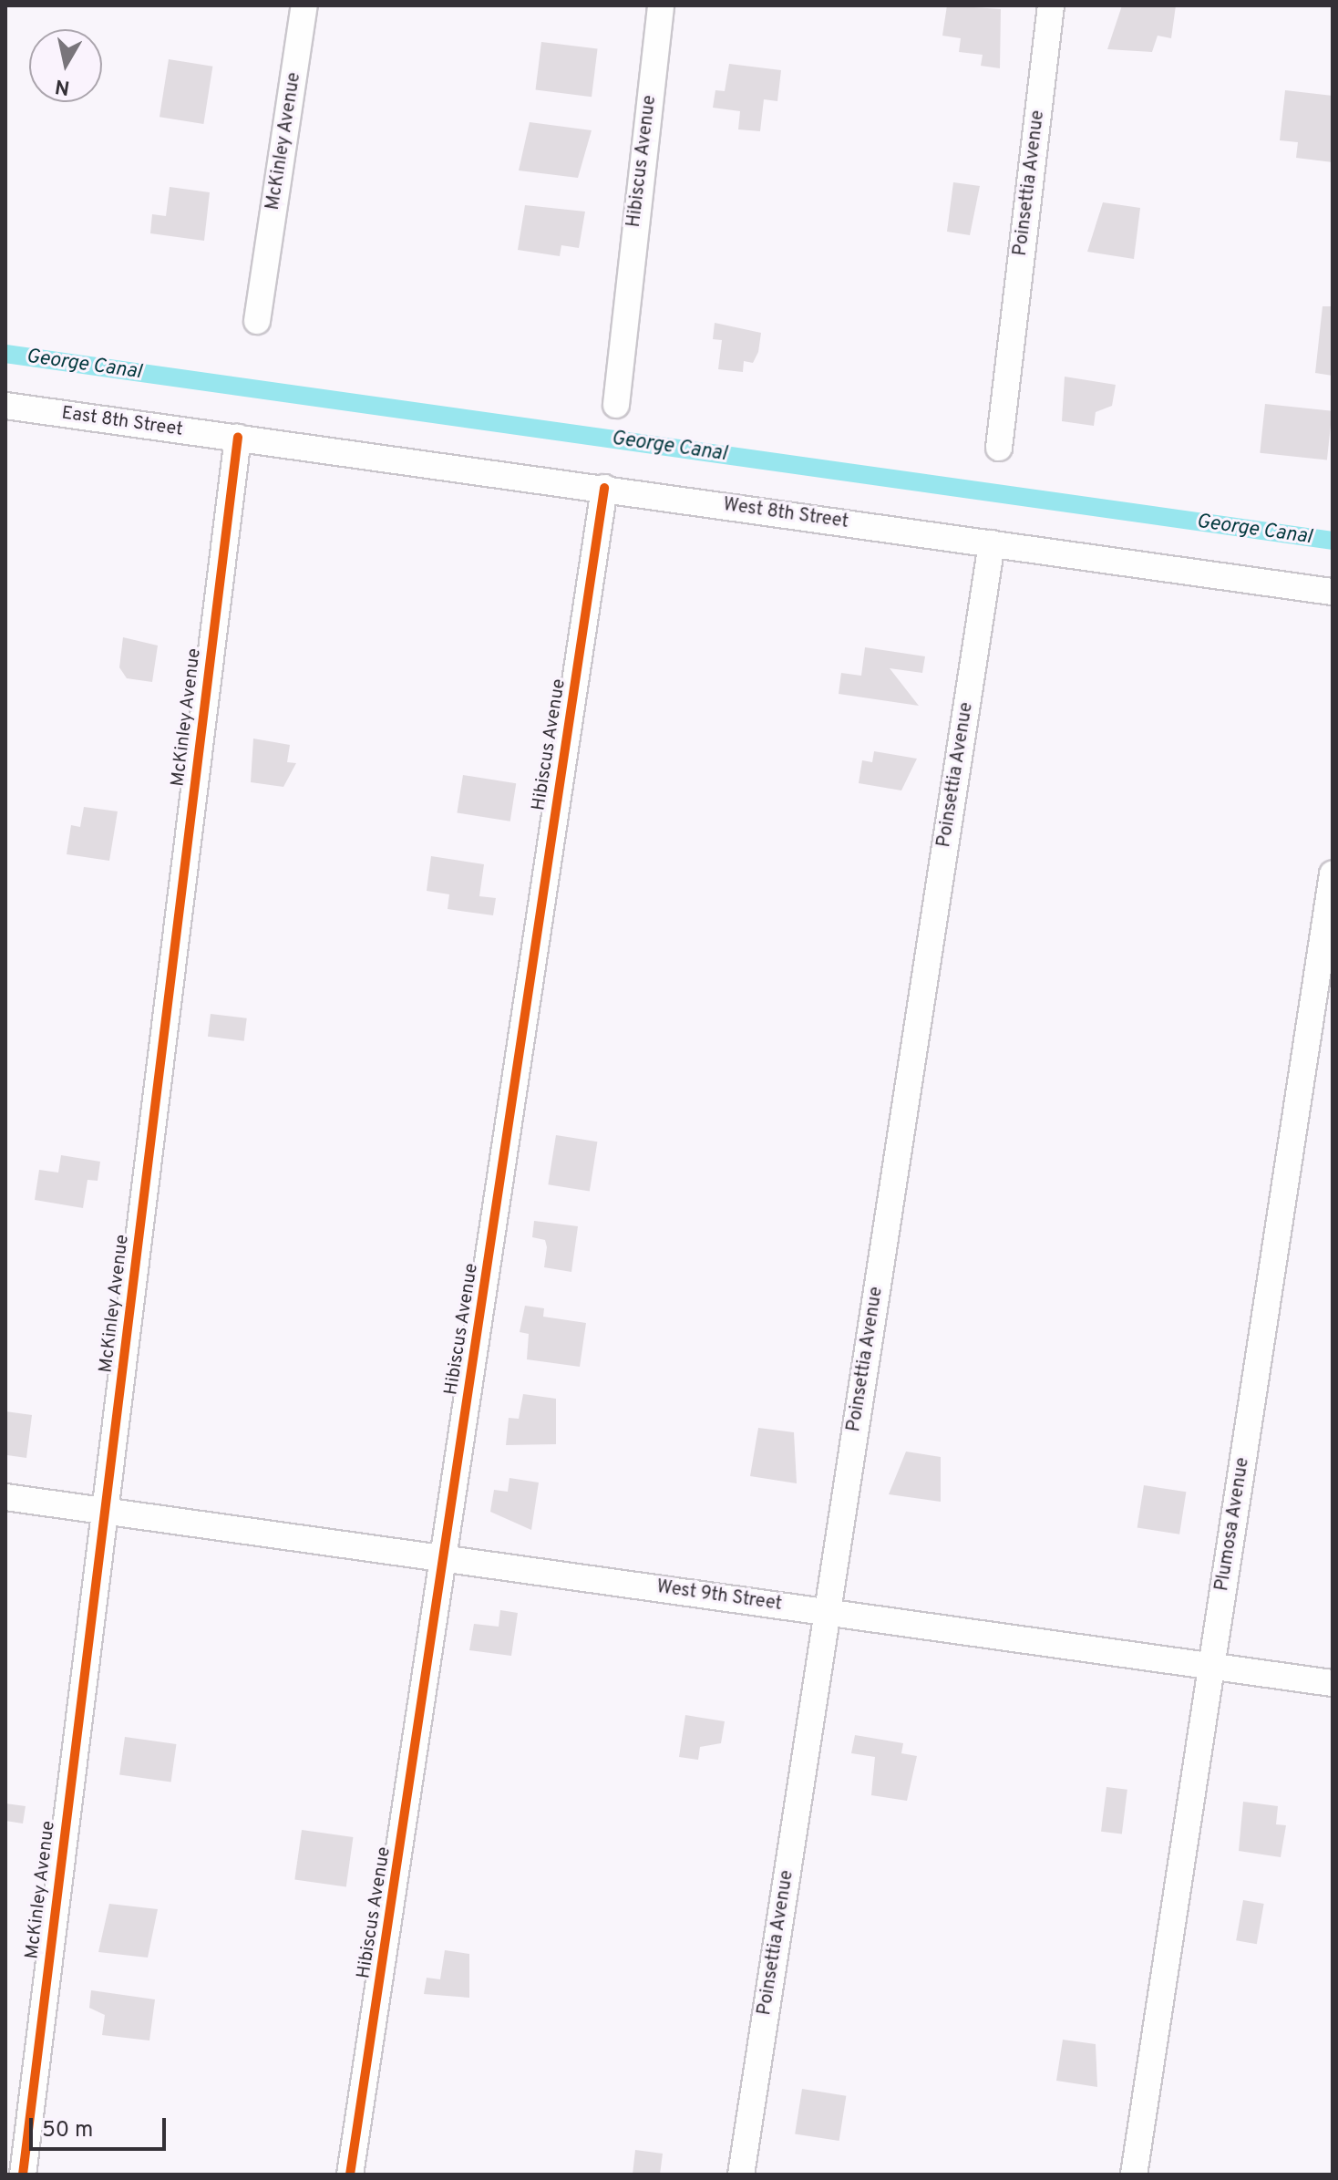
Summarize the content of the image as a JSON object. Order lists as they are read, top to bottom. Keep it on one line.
{"streets":{"street":["McKinley Avenue","Hibiscus Avenue","Poinsettia Avenue","East 8th Street","West 8th Street","Plumosa Avenue","West 9th Street"]},"crossings":[["McKinley Avenue","East 8th Street"],["McKinley Avenue","West 8th Street"],["McKinley Avenue","West 9th Street"],["Hibiscus Avenue","West 8th Street"],["Hibiscus Avenue","West 9th Street"],["Poinsettia Avenue","West 8th Street"],["Poinsettia Avenue","West 9th Street"],["East 8th Street","West 8th Street"],["Plumosa Avenue","West 9th Street"]],"water":["George Canal"],"scale_bar":"50 m","north":"bottom"}
